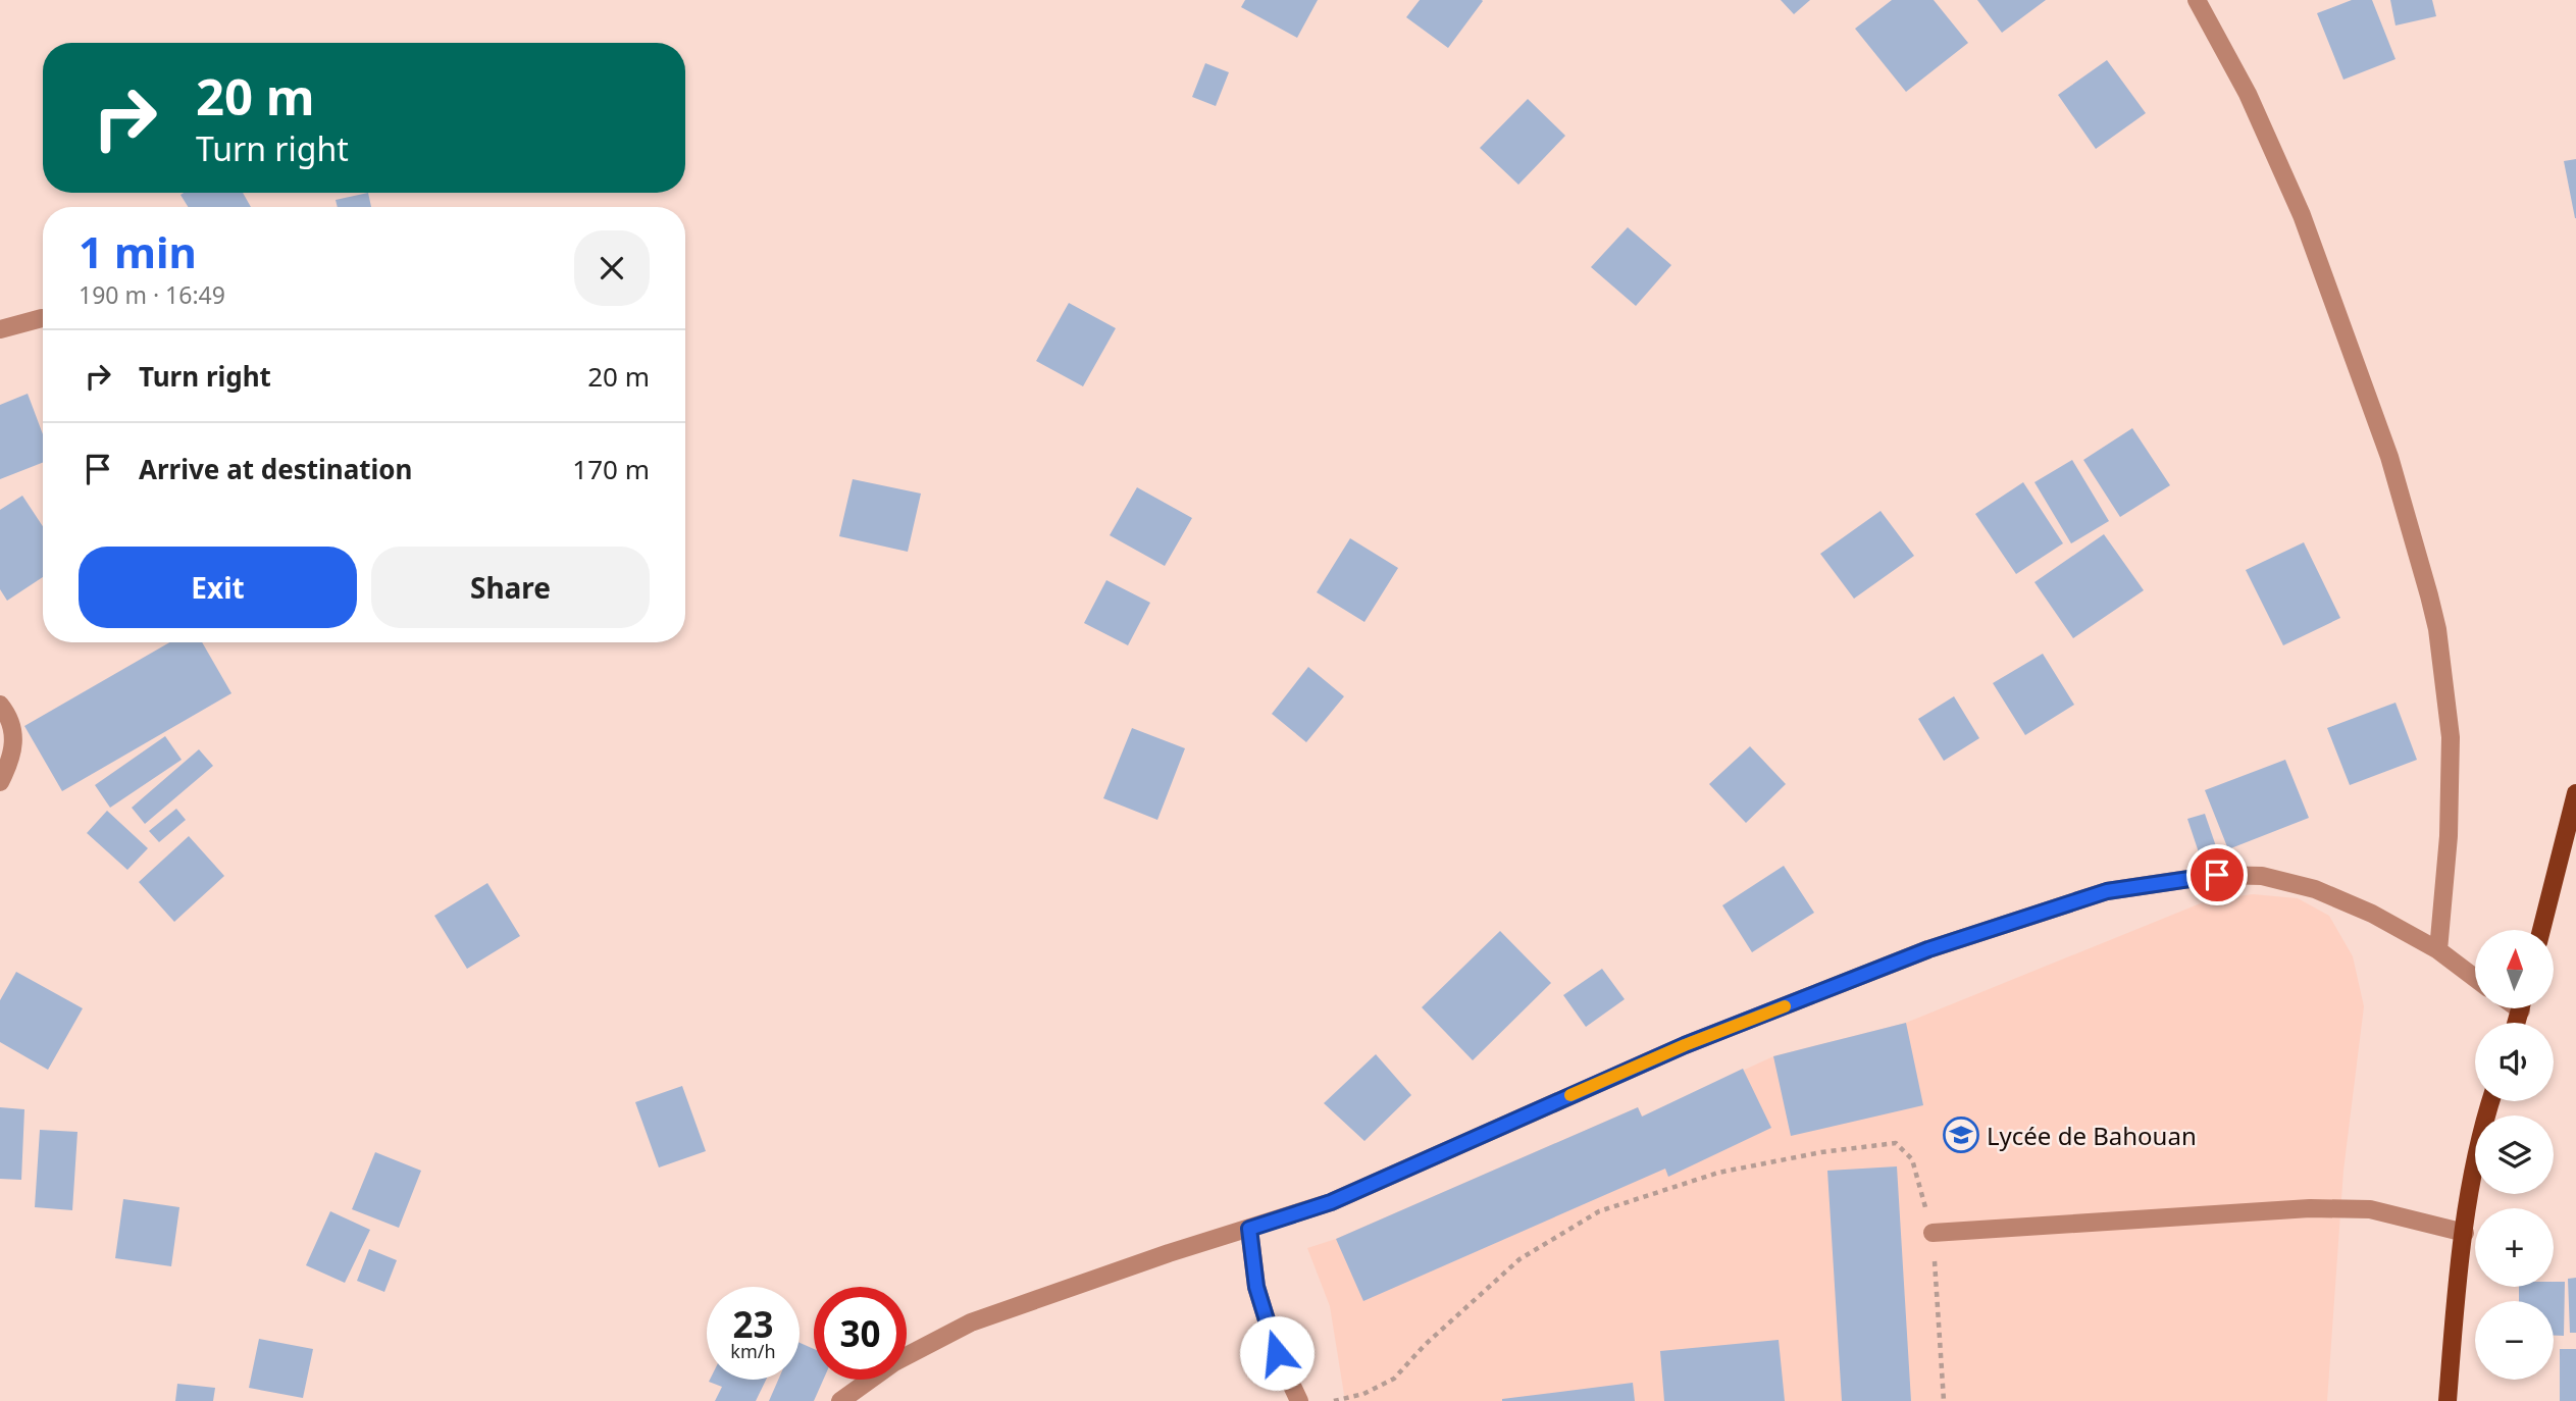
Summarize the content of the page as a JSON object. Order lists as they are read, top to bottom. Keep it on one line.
{"places":{"school or university":["Lycée de Bahouan"]},"north":"top","page":{"turn":["20 m","Turn right"],"heading":["1 min","190 m · 16:49"],"list":[{"name":"Turn right","value":"20 m"},{"name":"Arrive at destination","value":"170 m"}],"buttons":["Exit","Share"],"map_buttons":["+","−"],"speed":"23 km/h","limit":"30"}}
